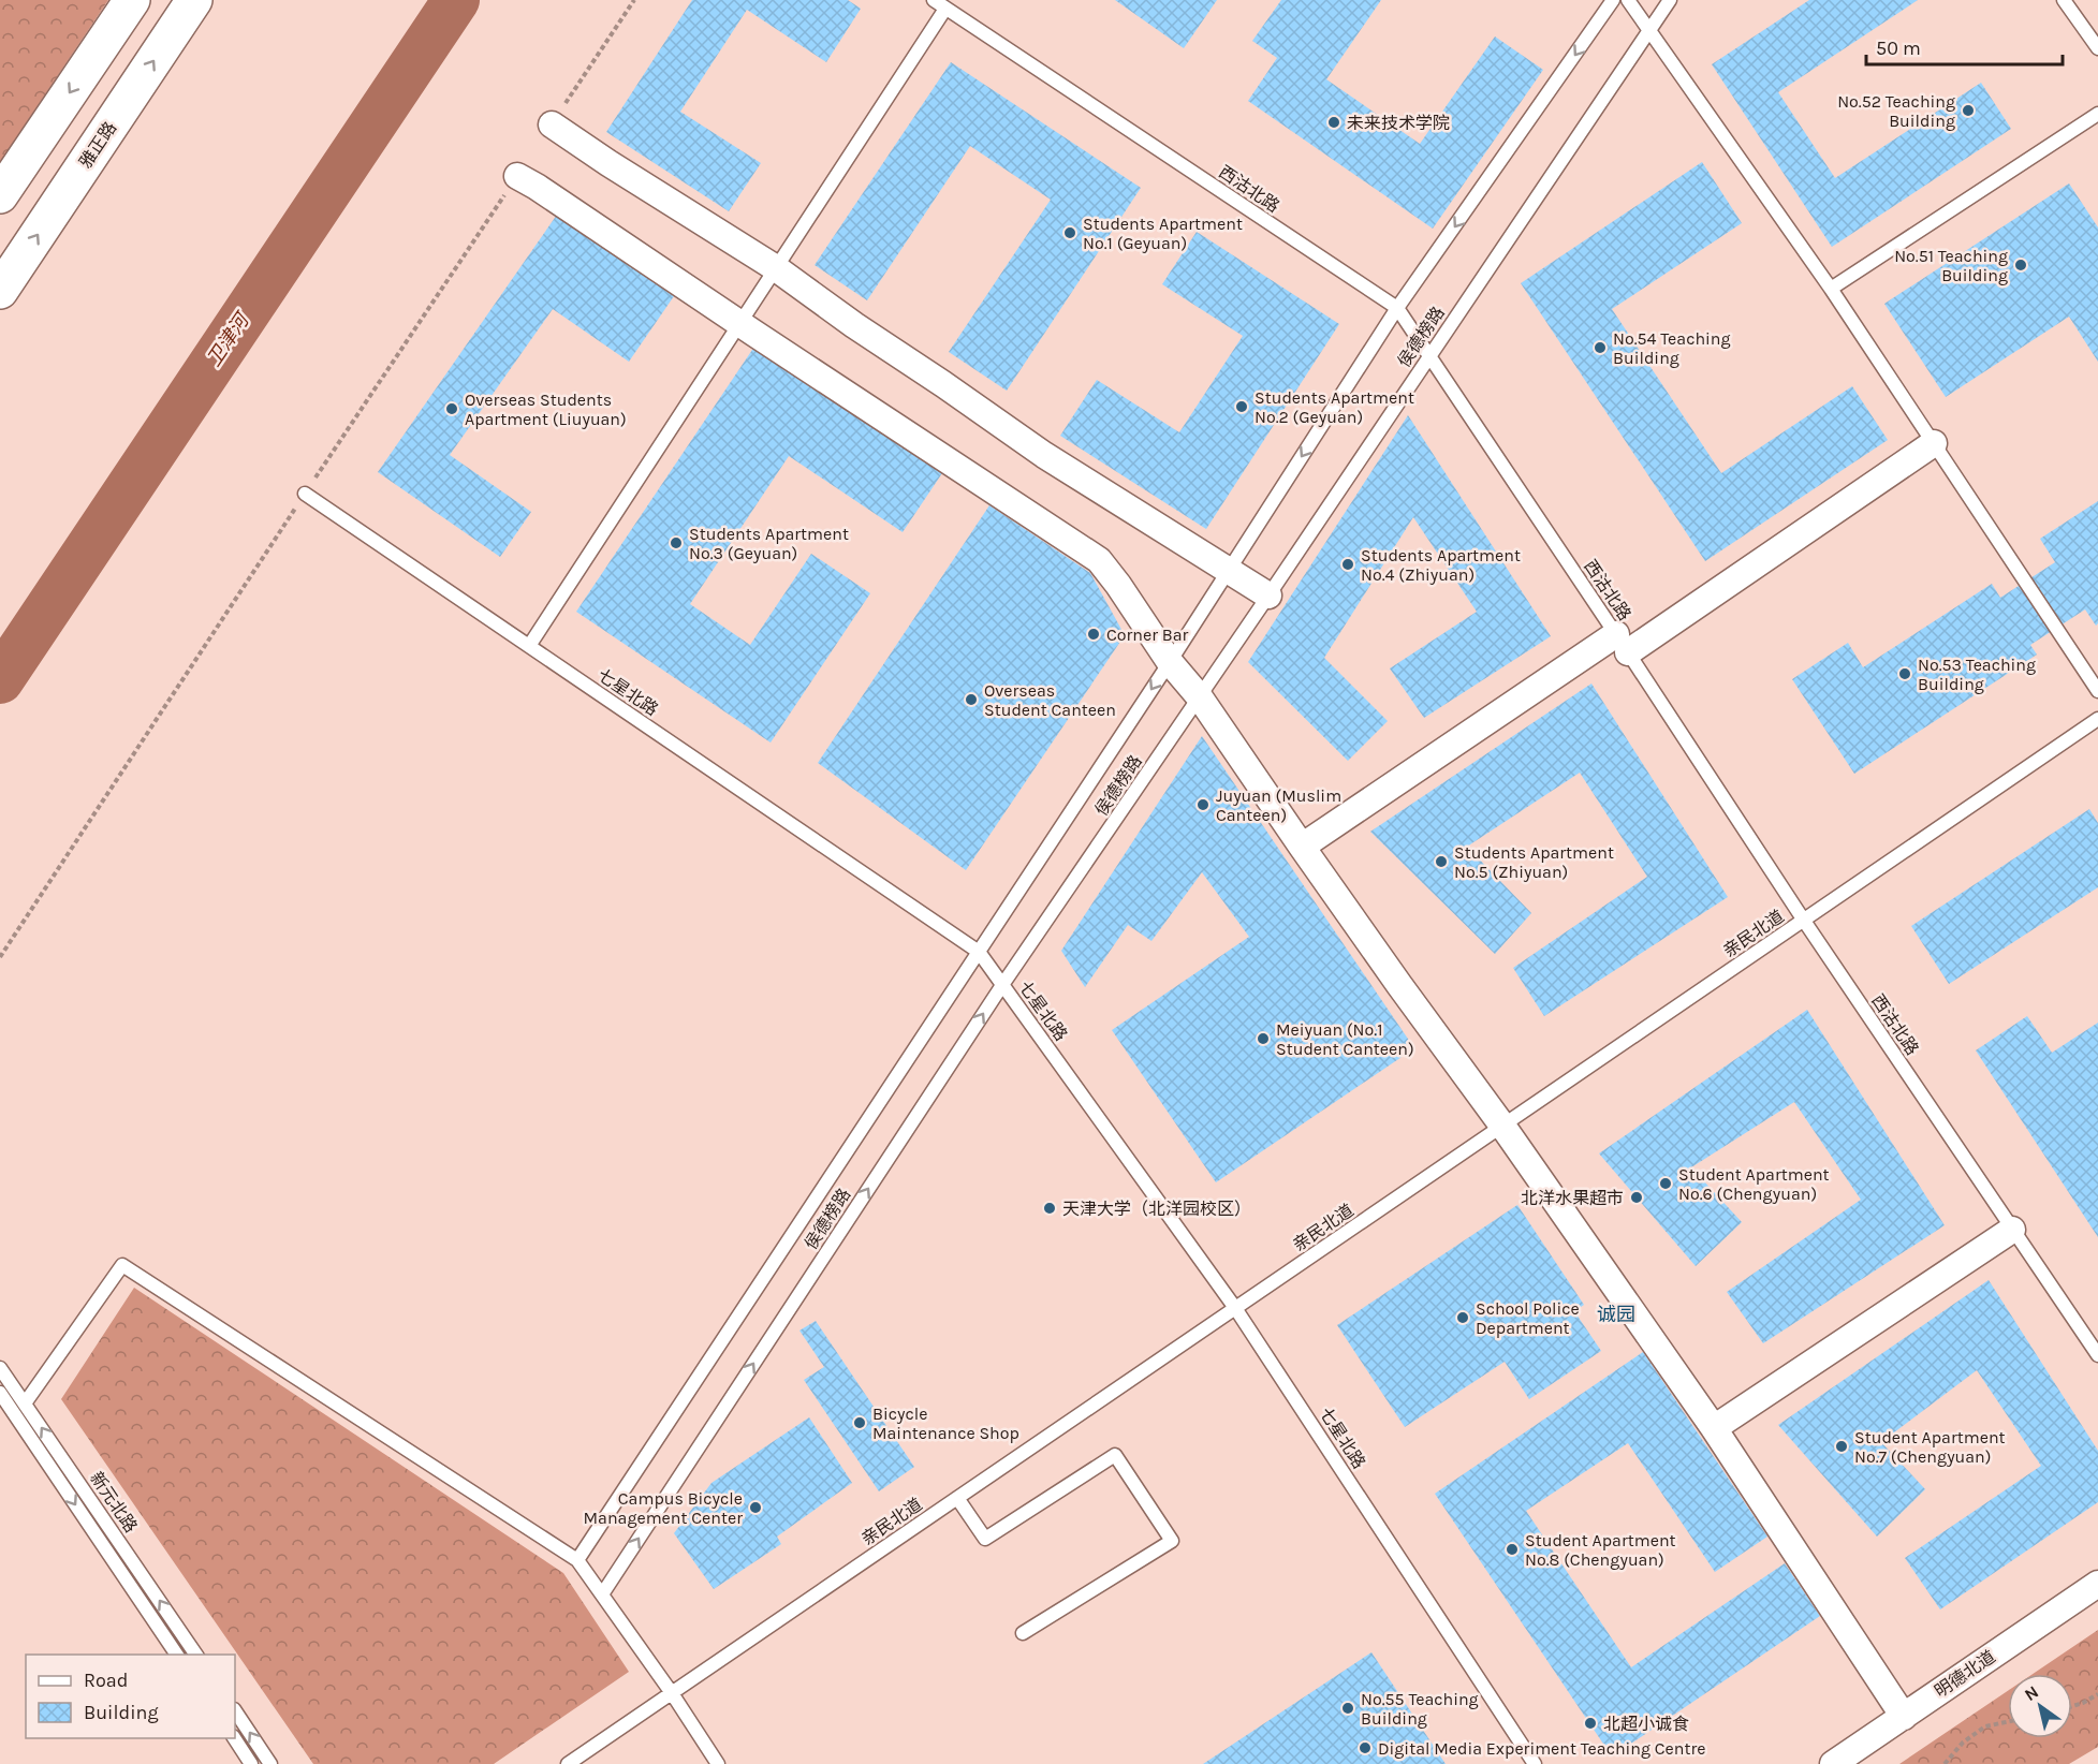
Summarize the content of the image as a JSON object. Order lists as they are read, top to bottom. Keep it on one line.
{"streets":{"main road":["雅正路"],"street":["明德北道"],"lane":["西沽北路","侯德榜路","七星北路","亲民北道","新元北路"]},"crossings":[["西沽北路","侯德榜路"],["西沽北路","亲民北道"],["侯德榜路","七星北路"],["七星北路","亲民北道"]],"districts":["诚园"],"water":["卫津河"],"places":["No.52 Teaching Building","未来技术学院","Students Apartment No.1 (Geyuan)","No.51 Teaching Building","No.54 Teaching Building","Students Apartment No.2 (Geyuan)","Overseas Students Apartment (Liuyuan)","Students Apartment No.3 (Geyuan)","Students Apartment No.4 (Zhiyuan)","Corner Bar","No.53 Teaching Building","Overseas Student Canteen","Juyuan (Muslim Canteen)","Students Apartment No.5 (Zhiyuan)","Meiyuan (No.1 Student Canteen)","Student Apartment No.6 (Chengyuan)","北洋水果超市","天津大学（北洋园校区）","School Police Department","Bicycle Maintenance Shop","Student Apartment No.7 (Chengyuan)","Campus Bicycle Management Center","Student Apartment No.8 (Chengyuan)","No.55 Teaching Building","北超小诚食","Digital Media Experiment Teaching Centre"],"legend":["Road","Building"],"scale_bar":"50 m","north":"top left"}
